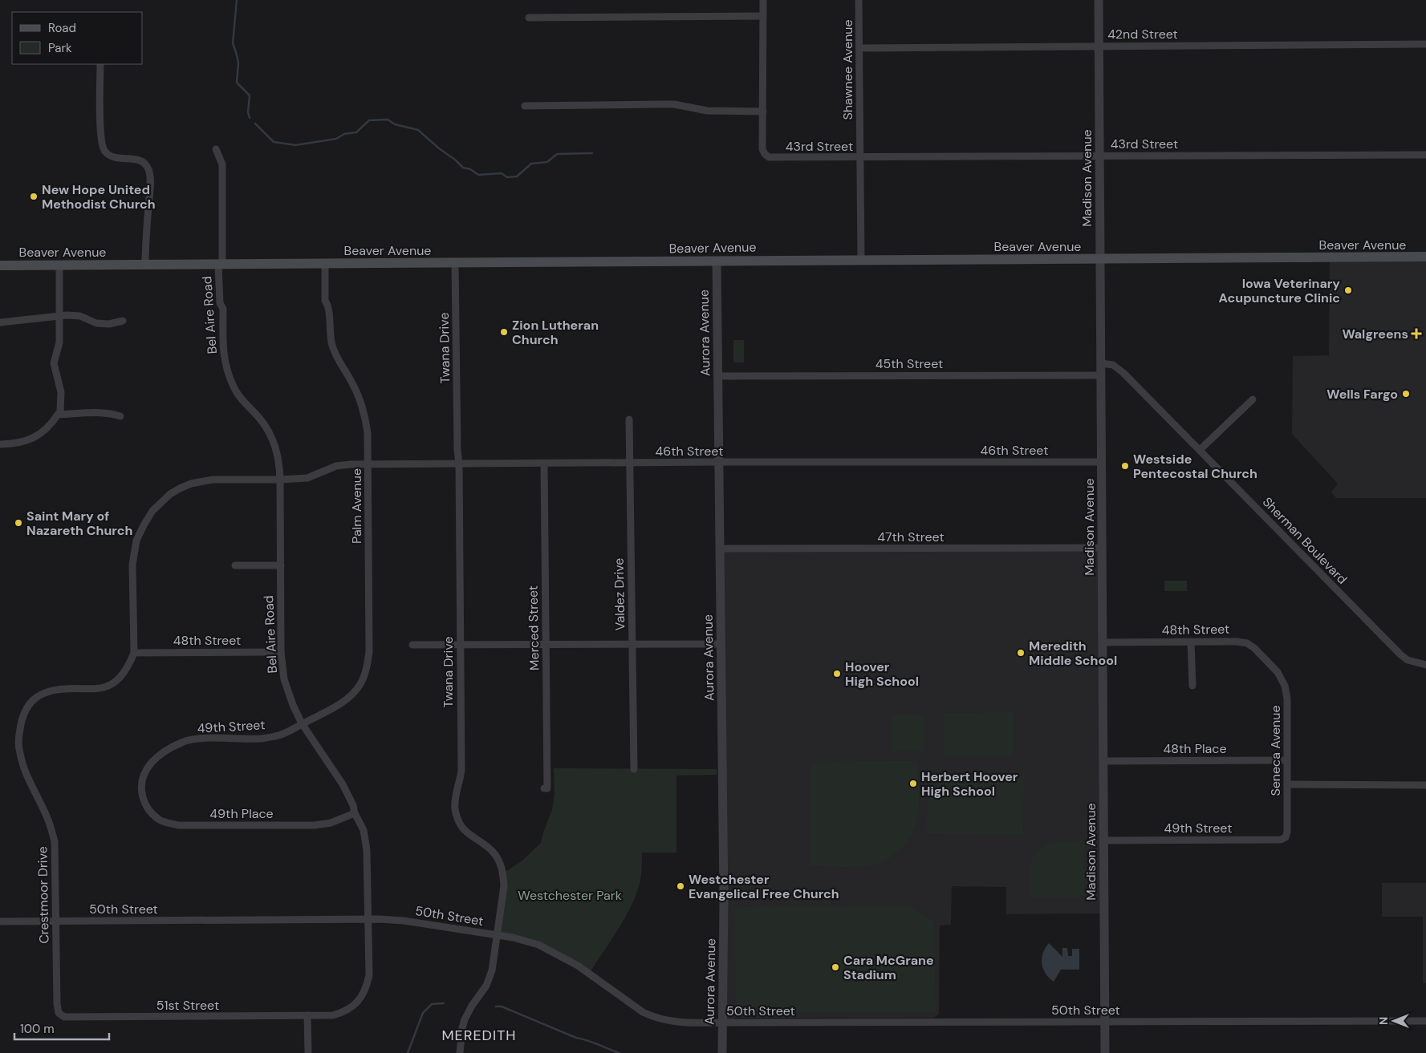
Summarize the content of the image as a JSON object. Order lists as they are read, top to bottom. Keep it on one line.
{"streets":{"main road":["Beaver Avenue"],"street":["42nd Street","Shawnee Avenue","43rd Street","Madison Avenue","Bel Aire Road","Aurora Avenue","Twana Drive","45th Street","46th Street","Palm Avenue","47th Street","Sherman Boulevard","Valdez Drive","Merced Street","48th Street","49th Street","48th Place","Seneca Avenue","49th Place","Crestmoor Drive","50th Street","51st Street"]},"crossings":[["42nd Street","Shawnee Avenue"],["42nd Street","Madison Avenue"],["Shawnee Avenue","43rd Street"],["Shawnee Avenue","Beaver Avenue"],["43rd Street","Madison Avenue"],["Madison Avenue","Beaver Avenue"],["Madison Avenue","45th Street"],["Madison Avenue","46th Street"],["Madison Avenue","47th Street"],["Madison Avenue","Sherman Boulevard"],["Madison Avenue","48th Street"],["Madison Avenue","49th Street"],["Madison Avenue","48th Place"],["Madison Avenue","50th Street"],["Beaver Avenue","Bel Aire Road"],["Beaver Avenue","Aurora Avenue"],["Beaver Avenue","Twana Drive"],["Beaver Avenue","Palm Avenue"],["Bel Aire Road","46th Street"],["Bel Aire Road","Palm Avenue"],["Bel Aire Road","48th Street"],["Bel Aire Road","49th Street"],["Bel Aire Road","49th Place"],["Bel Aire Road","Crestmoor Drive"],["Bel Aire Road","50th Street"],["Bel Aire Road","51st Street"],["Aurora Avenue","45th Street"],["Aurora Avenue","46th Street"],["Aurora Avenue","47th Street"],["Aurora Avenue","50th Street"],["Twana Drive","46th Street"],["Twana Drive","50th Street"],["46th Street","Palm Avenue"],["46th Street","Valdez Drive"],["46th Street","Merced Street"],["46th Street","Crestmoor Drive"],["Palm Avenue","49th Street"],["48th Street","Seneca Avenue"],["48th Street","Crestmoor Drive"],["49th Street","Seneca Avenue"],["49th Street","49th Place"],["48th Place","Seneca Avenue"],["Crestmoor Drive","50th Street"],["Crestmoor Drive","51st Street"]],"districts":["MEREDITH"],"parks":["Westchester Park"],"places":{"other":["New Hope United Methodist Church","Iowa Veterinary Acupuncture Clinic","Zion Lutheran Church","Wells Fargo","Westside Pentecostal Church","Saint Mary of Nazareth Church","Meredith Middle School","Hoover High School","Herbert Hoover High School","Westchester Evangelical Free Church","Cara McGrane Stadium"],"health":["Walgreens"]},"legend":["Road","Park"],"scale_bar":"100 m","north":"left"}
